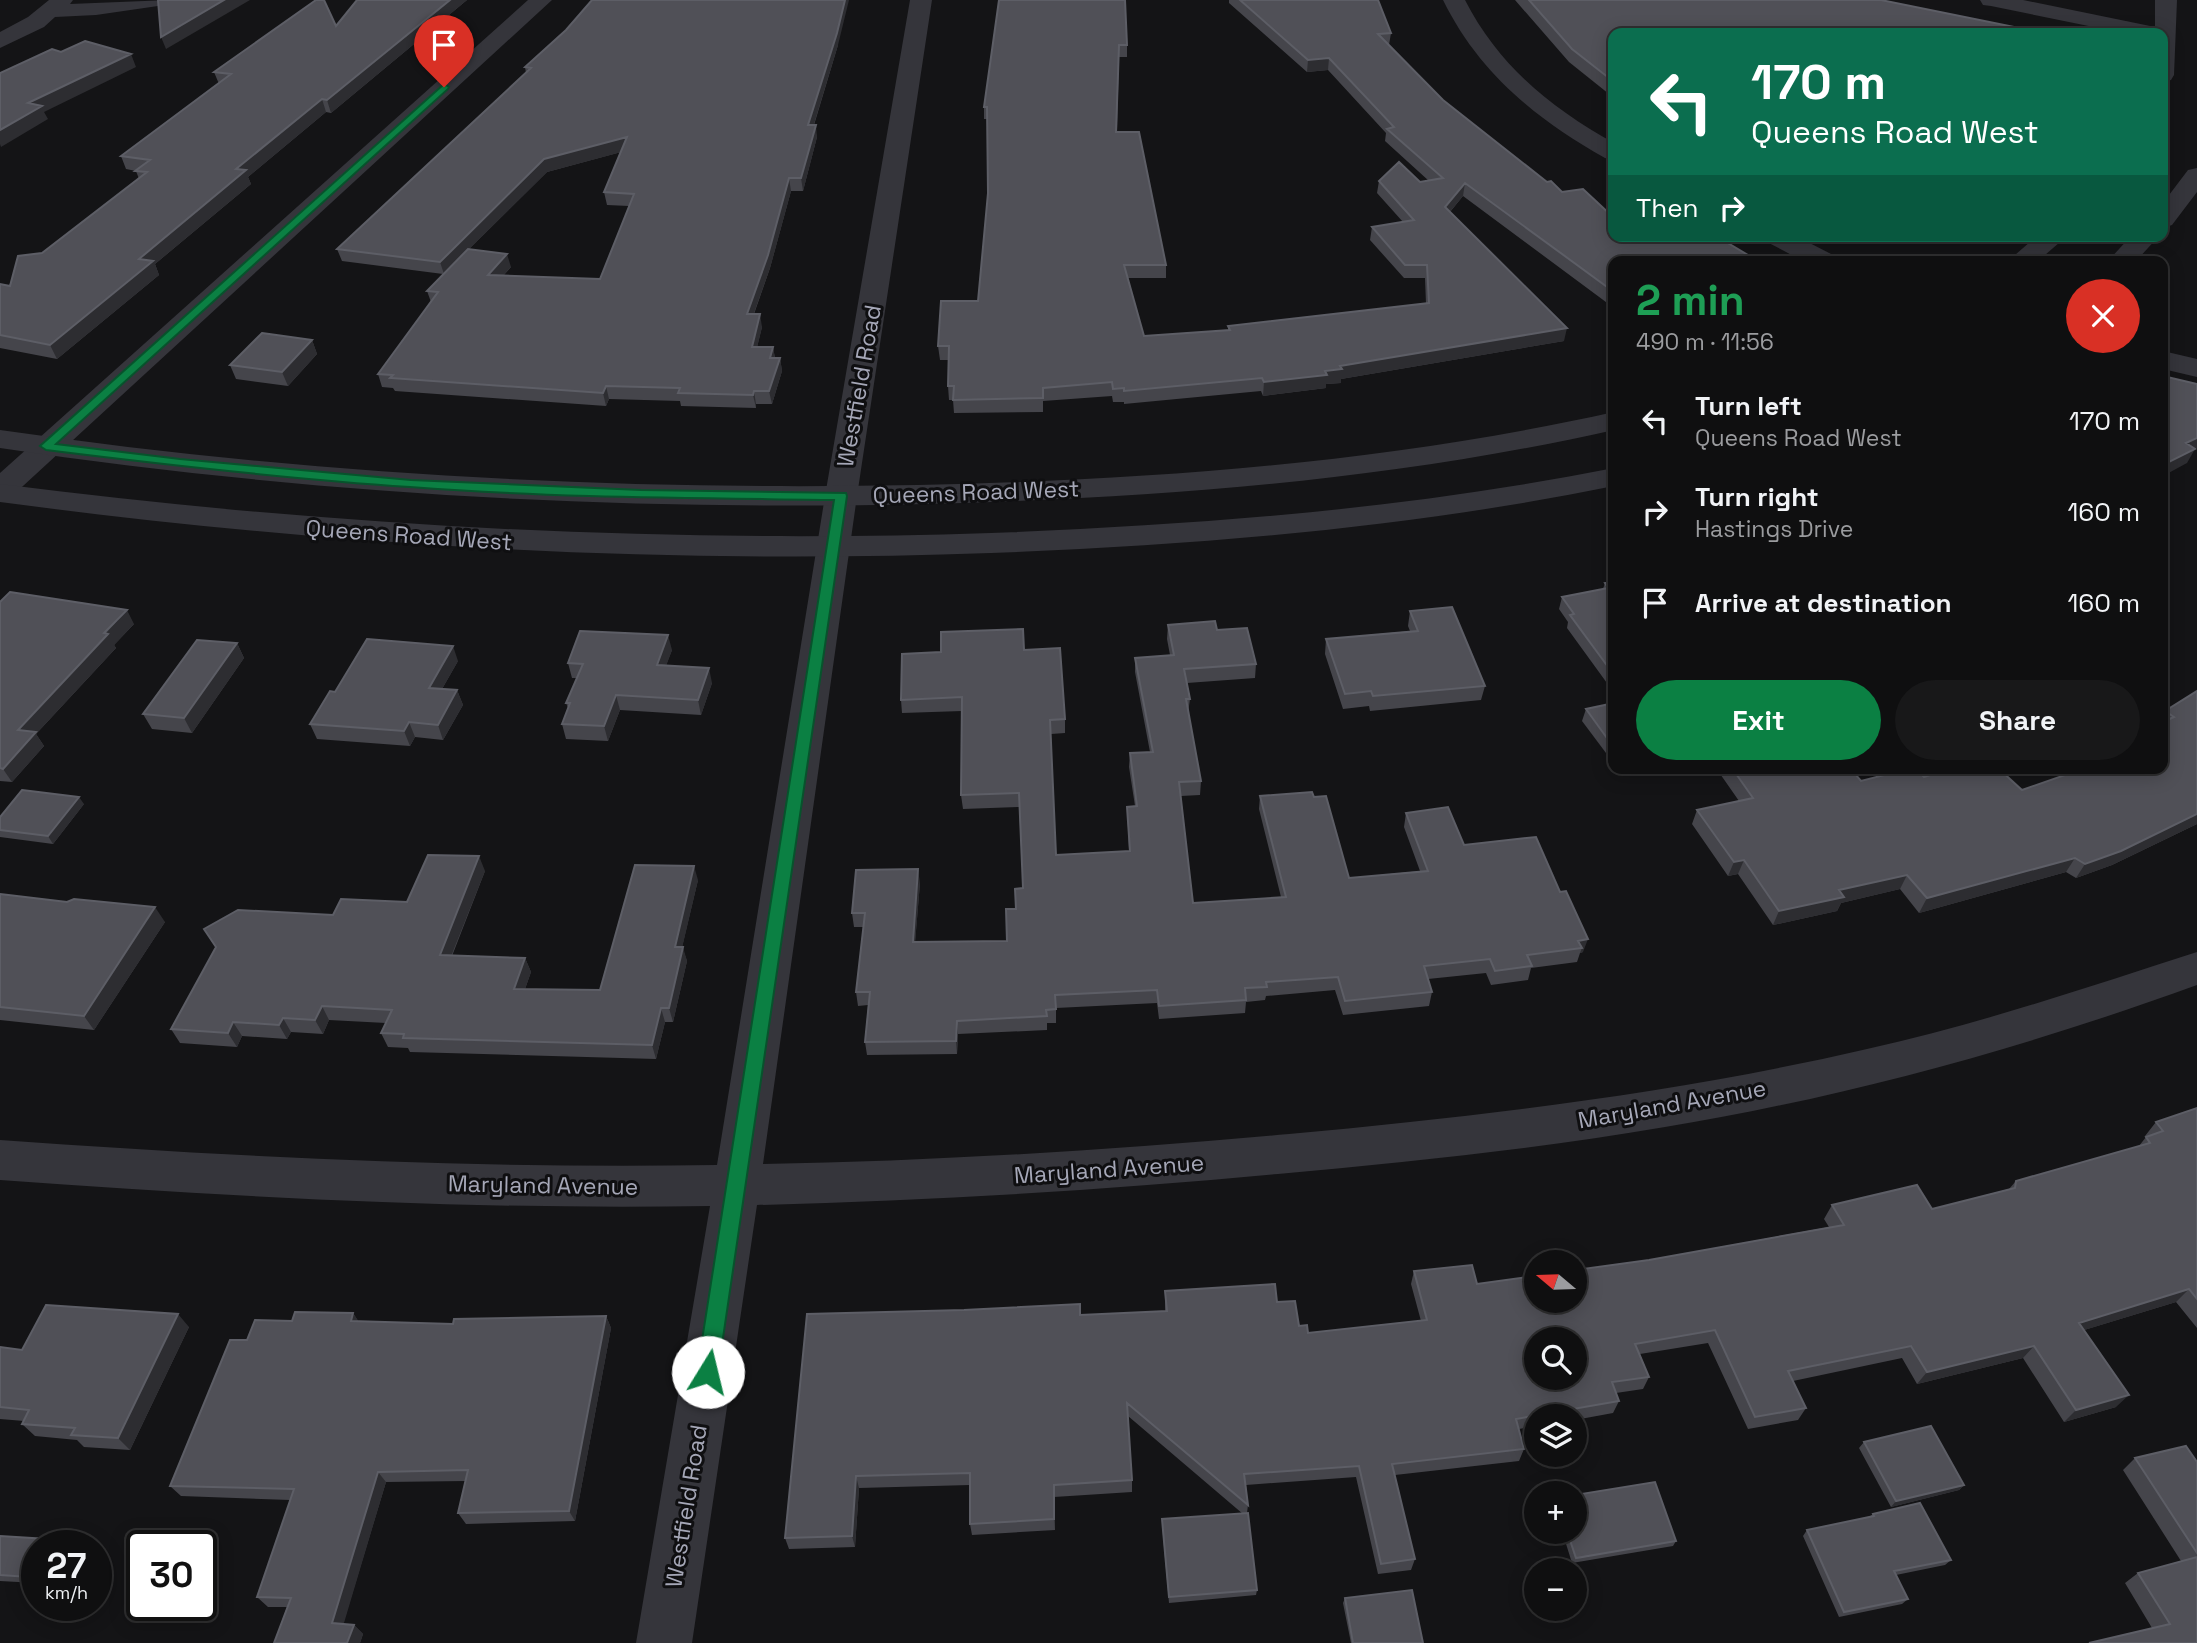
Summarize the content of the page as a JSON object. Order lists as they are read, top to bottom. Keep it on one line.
{"streets":{"street":["Westfield Road","Queens Road West","Maryland Avenue"]},"crossings":[["Westfield Road","Queens Road West"],["Westfield Road","Maryland Avenue"]],"north":"left","page":{"turn":["170 m","Queens Road West"],"then":"Then","heading":["2 min","490 m · 11:56"],"list":[{"name":"Turn left","note":"Queens Road West","value":"170 m"},{"name":"Turn right","note":"Hastings Drive","value":"160 m"},{"name":"Arrive at destination","value":"160 m"}],"buttons":["Exit","Share"],"map_buttons":["+","−"],"speed":"27 km/h","limit":"30"}}
